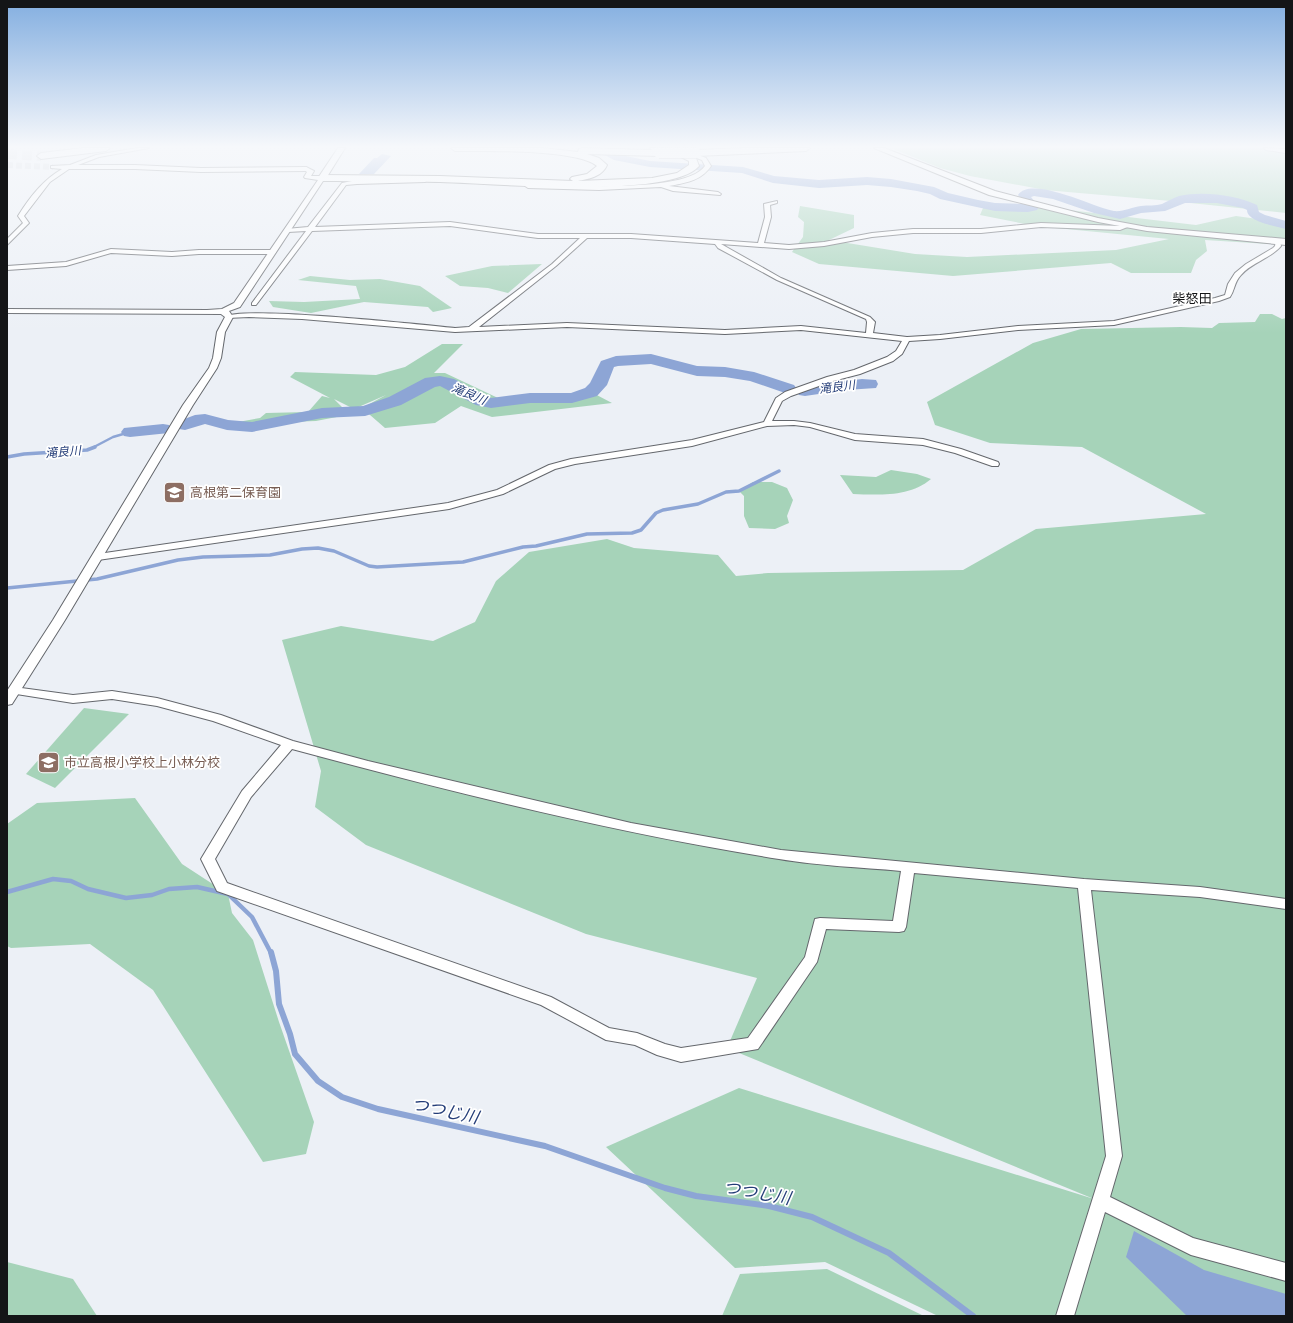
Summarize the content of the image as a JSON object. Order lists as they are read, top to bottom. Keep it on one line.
{"districts":["柴怒田"],"water":["滝良川","つつじ川"],"places":{"school or university":["高根第二保育園","市立高根小学校上小林分校"]}}
